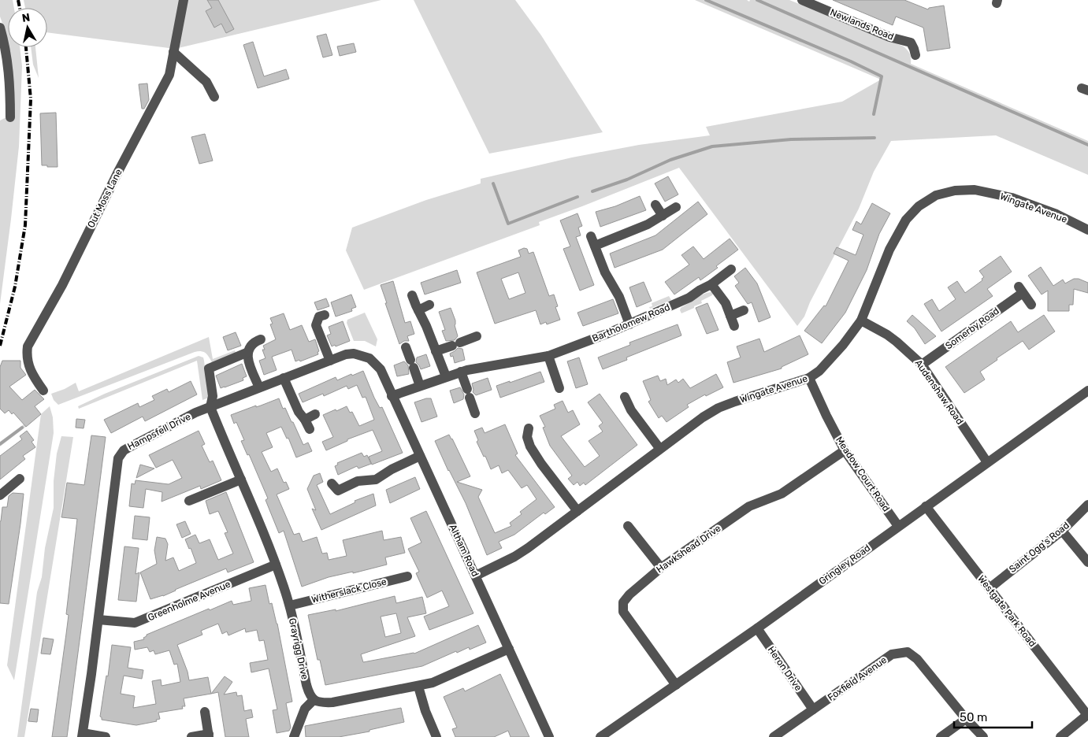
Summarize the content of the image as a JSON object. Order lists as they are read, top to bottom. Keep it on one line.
{"streets":{"street":["Newlands Road","Out Moss Lane","Wingate Avenue","Bartholomew Road","Somerby Road","Audenshaw Road","Hampsfell Drive","Meadow Court Road","Saint Ogg's Road","Hawkshead Drive","Altham Road","Gringley Road","Witherslack Close","Greenholme Avenue","Westgate Park Road","Grayrigg Drive","Heron Drive","Foxfield Avenue"]},"crossings":[["Wingate Avenue","Audenshaw Road"],["Wingate Avenue","Meadow Court Road"],["Wingate Avenue","Altham Road"],["Bartholomew Road","Altham Road"],["Somerby Road","Audenshaw Road"],["Audenshaw Road","Gringley Road"],["Hampsfell Drive","Altham Road"],["Hampsfell Drive","Greenholme Avenue"],["Hampsfell Drive","Grayrigg Drive"],["Meadow Court Road","Hawkshead Drive"],["Meadow Court Road","Gringley Road"],["Saint Ogg's Road","Westgate Park Road"],["Hawkshead Drive","Gringley Road"],["Gringley Road","Westgate Park Road"],["Gringley Road","Heron Drive"],["Witherslack Close","Grayrigg Drive"],["Greenholme Avenue","Grayrigg Drive"],["Heron Drive","Foxfield Avenue"]],"scale_bar":"50 m","north":"top"}
